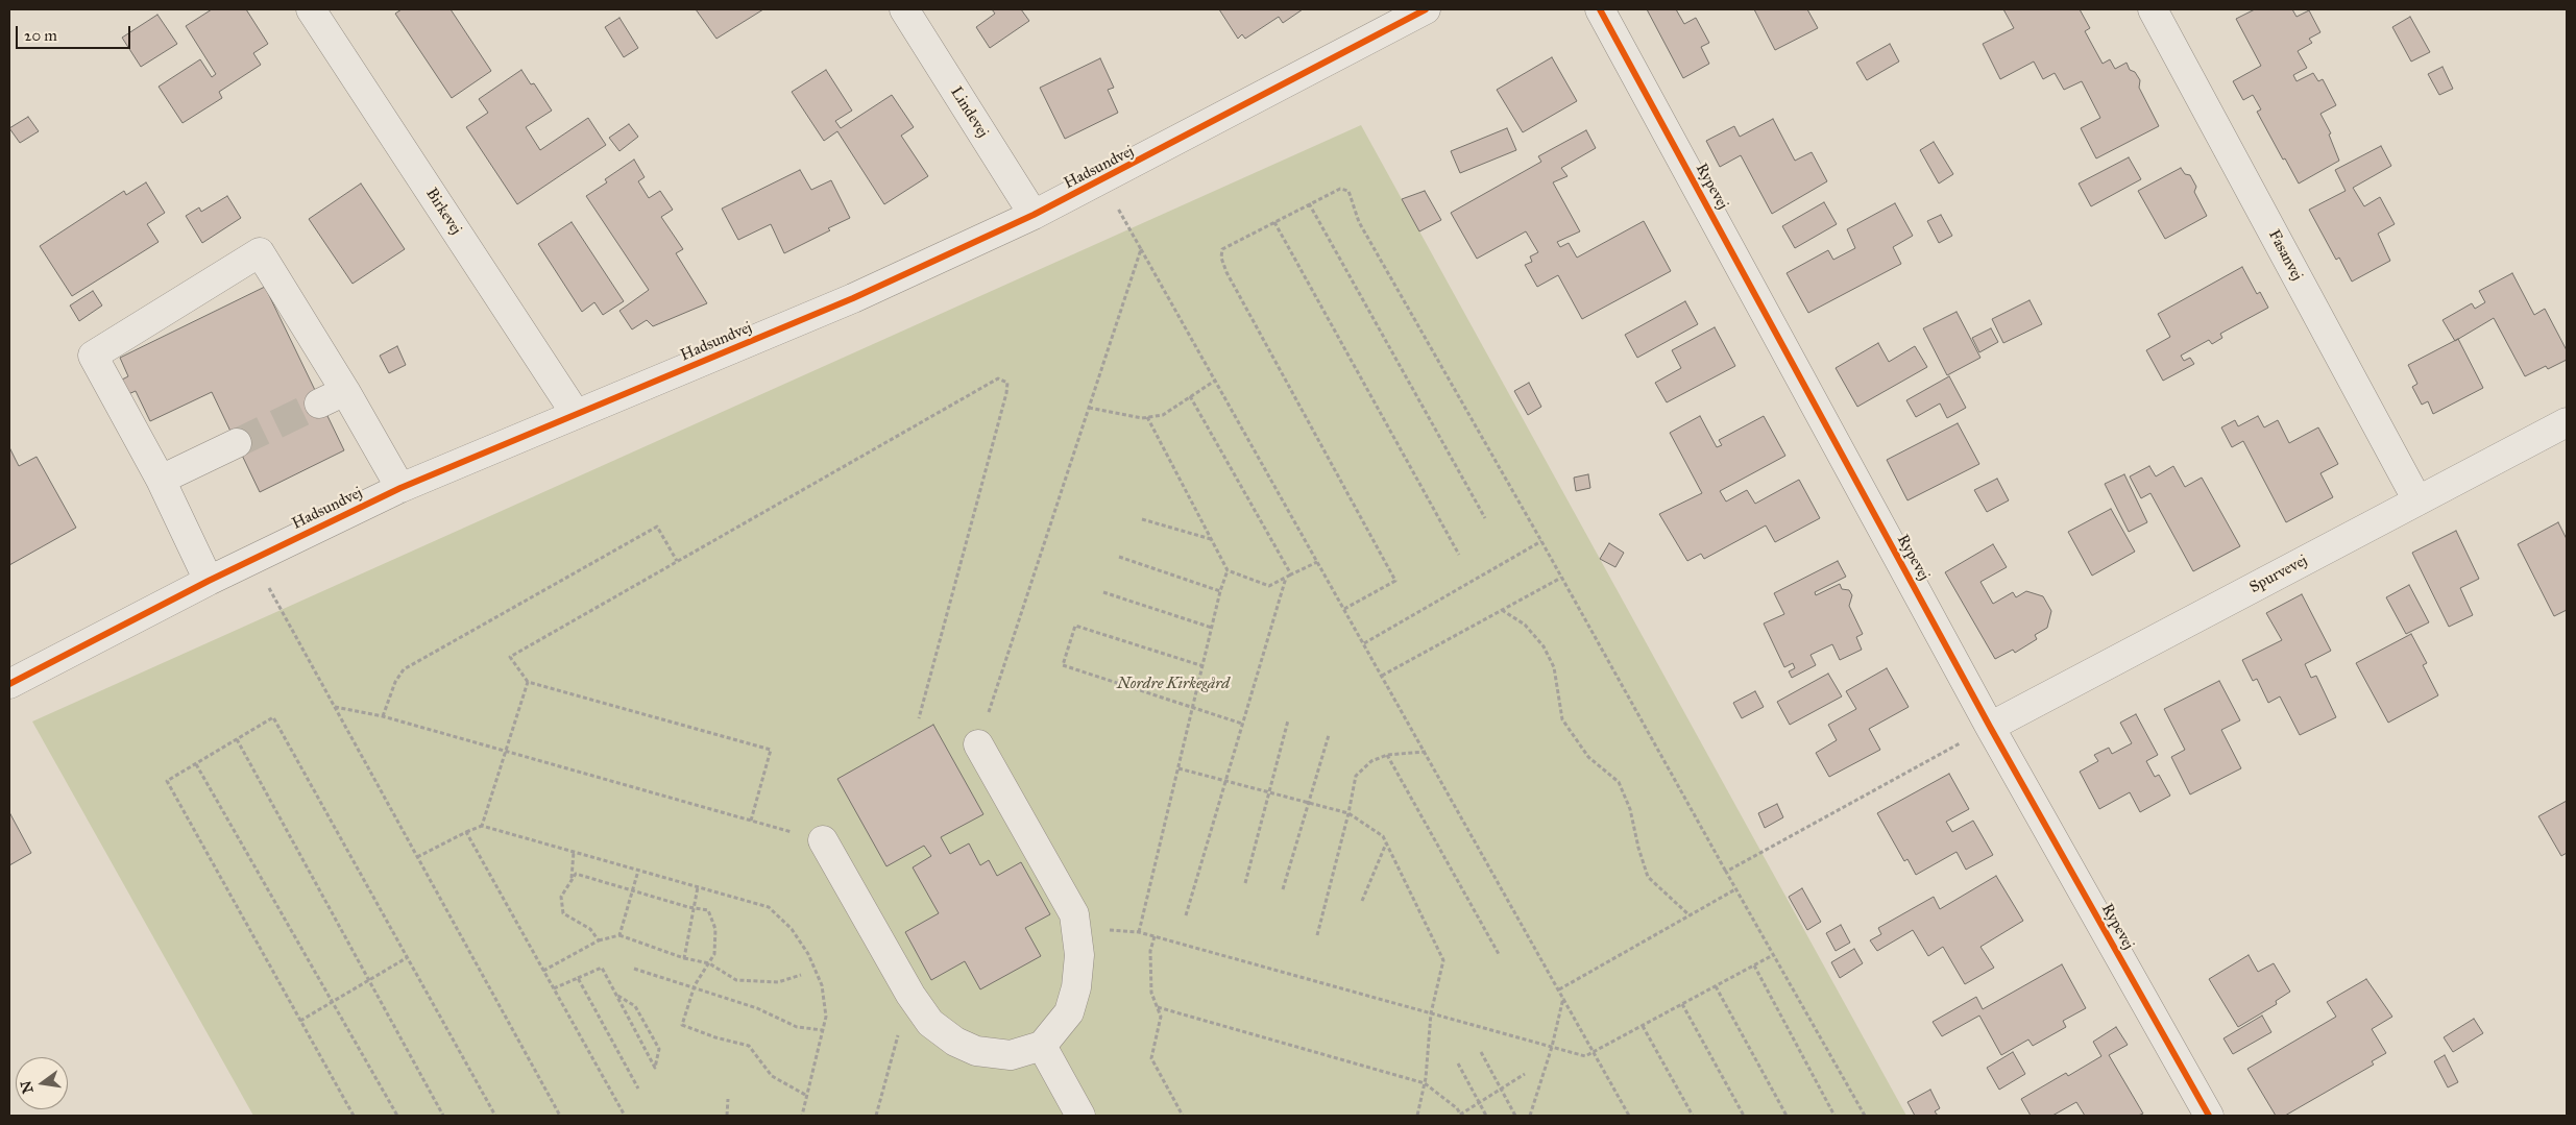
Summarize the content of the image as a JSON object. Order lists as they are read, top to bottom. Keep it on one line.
{"streets":{"street":["Lindevej","Hadsundvej","Rypevej","Birkevej","Fasanvej","Spurvevej"]},"crossings":[["Lindevej","Hadsundvej"],["Hadsundvej","Birkevej"],["Rypevej","Spurvevej"],["Fasanvej","Spurvevej"]],"parks":["Nordre Kirkegård"],"scale_bar":"20 m","north":"left"}
